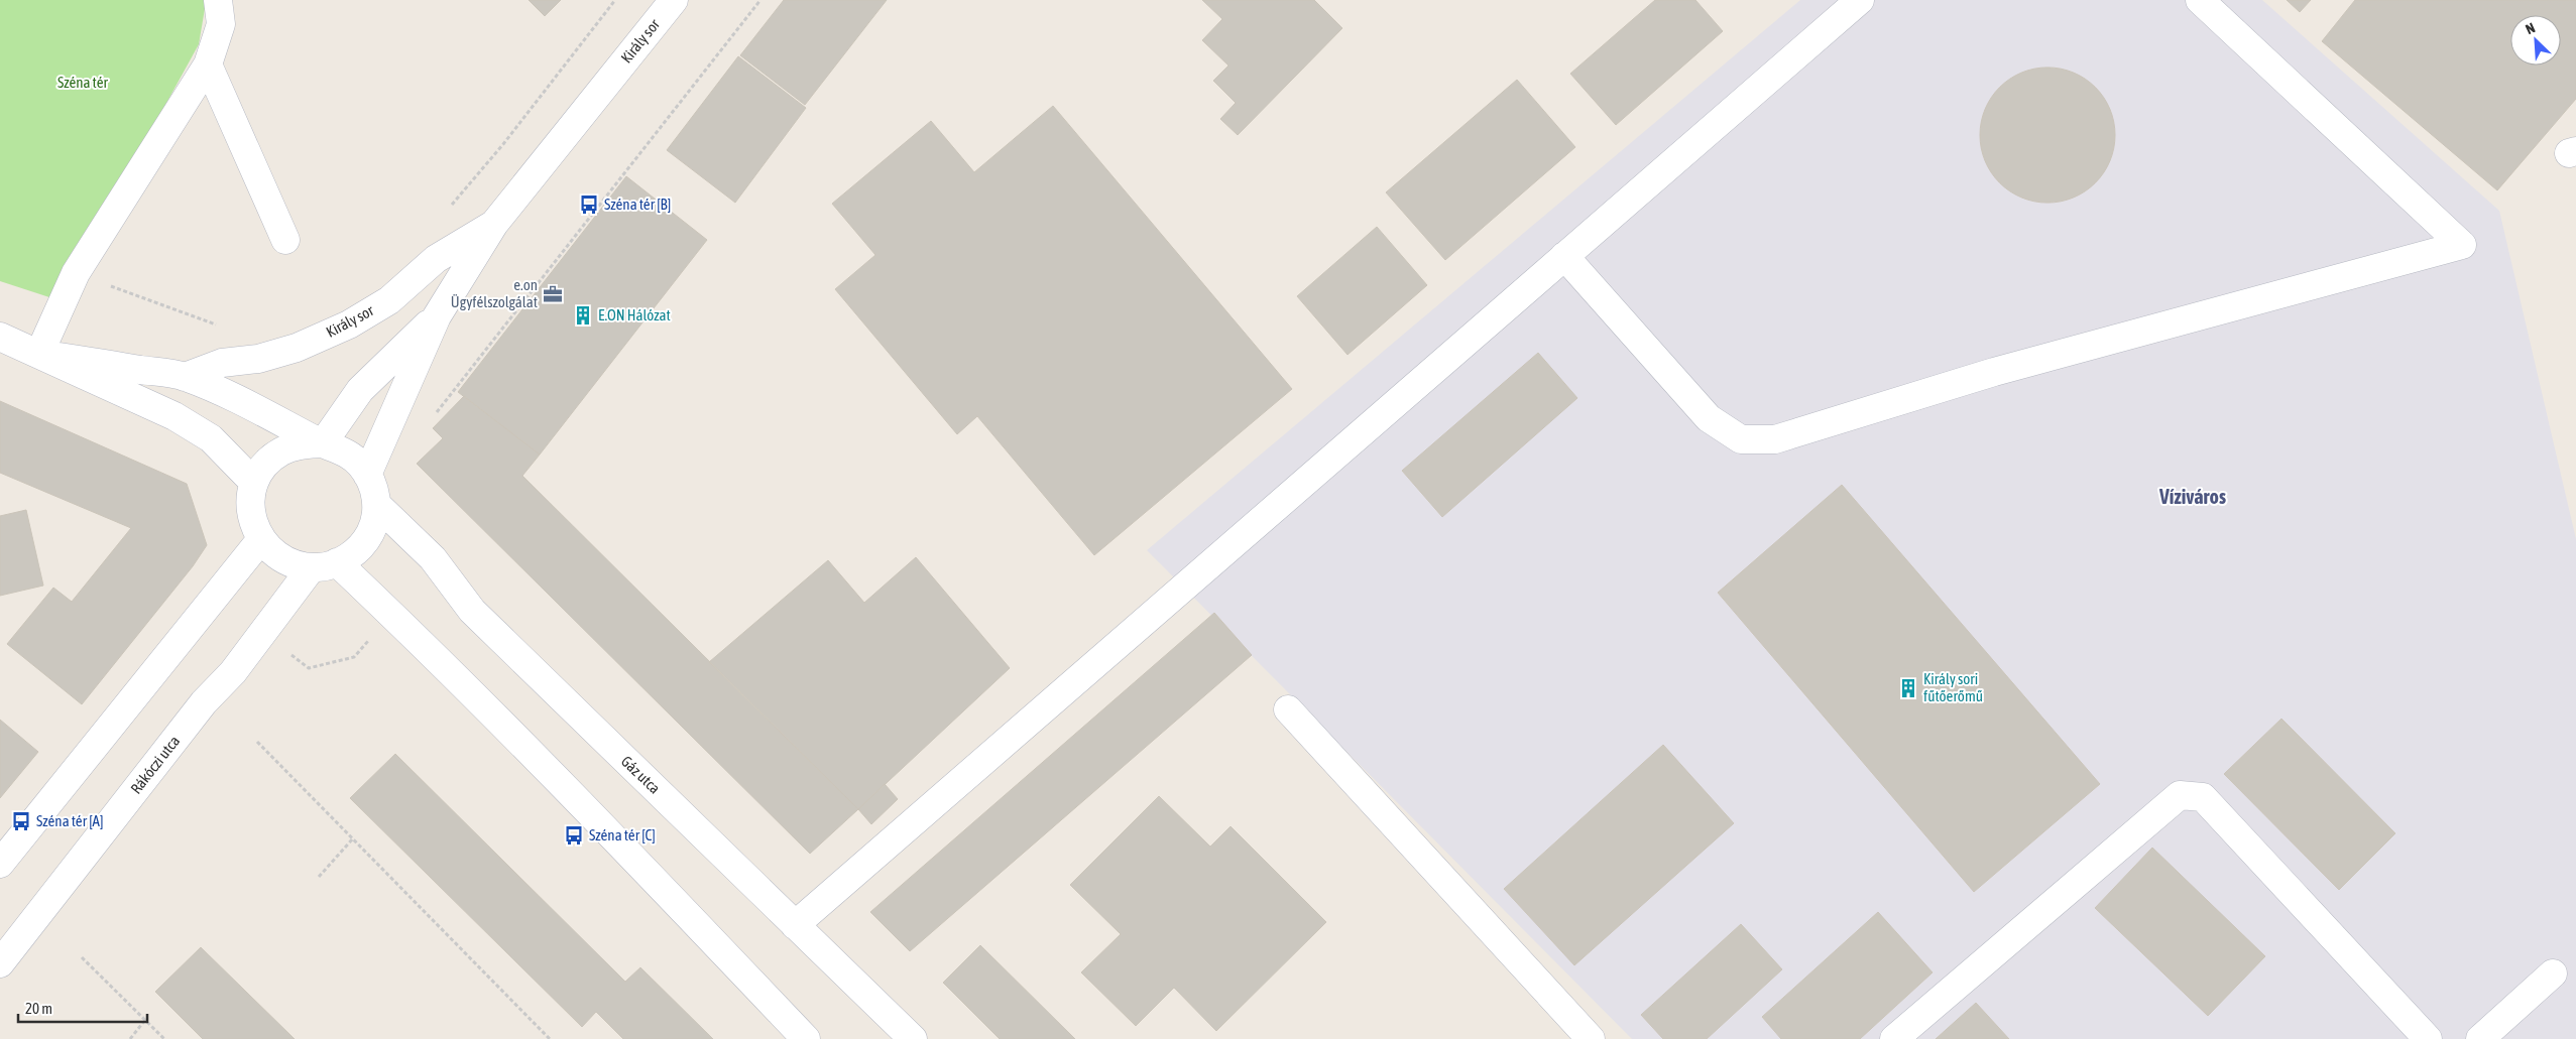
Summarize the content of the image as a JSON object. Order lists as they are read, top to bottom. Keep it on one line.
{"streets":{"street":["Király sor","Rákóczi utca","Gáz utca"]},"crossings":[["Király sor","Rákóczi utca"],["Király sor","Gáz utca"],["Rákóczi utca","Gáz utca"]],"districts":["Víziváros"],"parks":["Széna tér"],"places":{"bus stop":["Széna tér [B]","Széna tér [A]","Széna tér [C]"],"office":["e.on Ügyfélszolgálat"],"building":["E.ON Hálózat","Király sori fűtőerőmű"]},"scale_bar":"20 m","north":"top left"}
